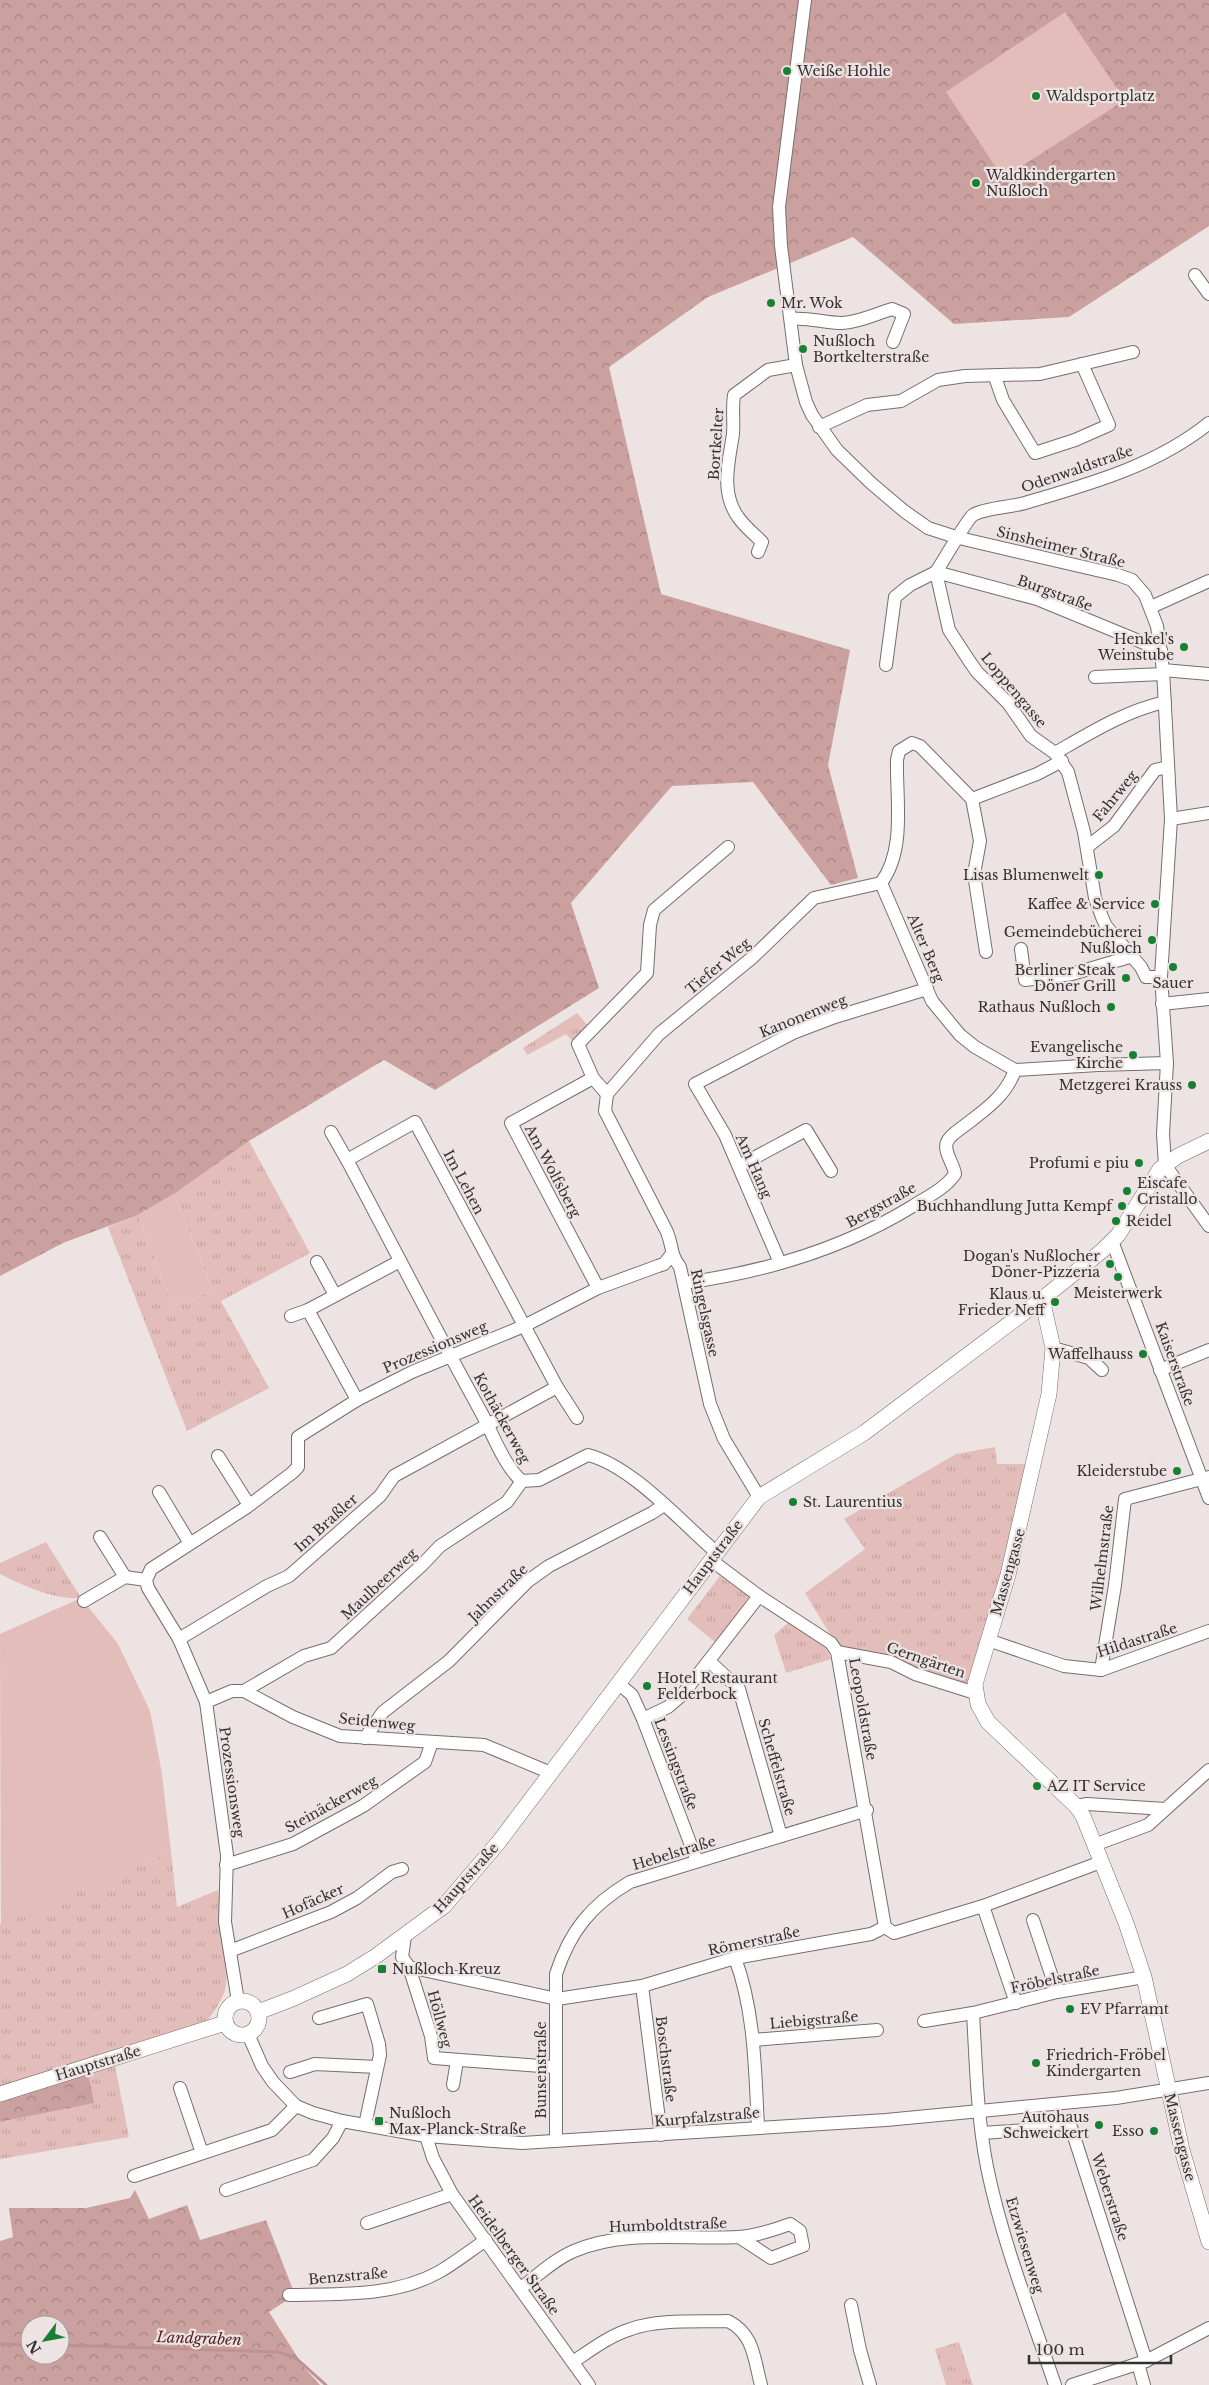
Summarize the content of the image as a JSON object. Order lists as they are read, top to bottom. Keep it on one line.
{"streets":{"main road":["Hauptstraße","Massengasse"],"street":["Bortkelter","Odenwaldstraße","Sinsheimer Straße","Burgstraße","Loppengasse","Fahrweg","Alter Berg","Tiefer Weg","Kanonenweg","Am Hang","Am Wolfsberg","Im Lehen","Bergstraße","Ringelsgasse","Prozessionsweg","Kaiserstraße","Kothäckerweg","Im Braßler","Wilhelmstraße","Maulbeerweg","Jahnstraße","Hildastraße","Gerngärten","Leopoldstraße","Seidenweg","Lessingstraße","Scheffelstraße","Steinäckerweg","Hebelstraße","Hofäcker","Römerstraße","Fröbelstraße","Höllweg","Liebigstraße","Boschstraße","Bunsenstraße","Kurpfalzstraße","Weberstraße","Humboldtstraße","Etzwiesenweg","Heidelberger Straße","Benzstraße"]},"crossings":[["Bortkelter","Sinsheimer Straße"],["Odenwaldstraße","Sinsheimer Straße"],["Sinsheimer Straße","Burgstraße"],["Sinsheimer Straße","Fahrweg"],["Sinsheimer Straße","Hauptstraße"],["Burgstraße","Loppengasse"],["Alter Berg","Tiefer Weg"],["Alter Berg","Kanonenweg"],["Alter Berg","Bergstraße"],["Tiefer Weg","Ringelsgasse"],["Kanonenweg","Am Hang"],["Am Hang","Bergstraße"],["Am Wolfsberg","Prozessionsweg"],["Im Lehen","Prozessionsweg"],["Bergstraße","Ringelsgasse"],["Ringelsgasse","Prozessionsweg"],["Ringelsgasse","Hauptstraße"],["Prozessionsweg","Kothäckerweg"],["Prozessionsweg","Im Braßler"],["Prozessionsweg","Hauptstraße"],["Prozessionsweg","Steinäckerweg"],["Prozessionsweg","Hofäcker"],["Prozessionsweg","Kurpfalzstraße"],["Kaiserstraße","Hauptstraße"],["Kaiserstraße","Wilhelmstraße"],["Kothäckerweg","Im Braßler"],["Kothäckerweg","Maulbeerweg"],["Kothäckerweg","Jahnstraße"],["Hauptstraße","Massengasse"],["Hauptstraße","Leopoldstraße"],["Hauptstraße","Seidenweg"],["Hauptstraße","Lessingstraße"],["Hauptstraße","Kurpfalzstraße"],["Wilhelmstraße","Hildastraße"],["Massengasse","Hildastraße"],["Massengasse","Gerngärten"],["Massengasse","Römerstraße"],["Massengasse","Fröbelstraße"],["Massengasse","Kurpfalzstraße"],["Maulbeerweg","Seidenweg"],["Jahnstraße","Seidenweg"],["Gerngärten","Leopoldstraße"],["Leopoldstraße","Hebelstraße"],["Leopoldstraße","Römerstraße"],["Seidenweg","Steinäckerweg"],["Lessingstraße","Hebelstraße"],["Scheffelstraße","Hebelstraße"],["Hebelstraße","Römerstraße"],["Hebelstraße","Bunsenstraße"],["Römerstraße","Höllweg"],["Römerstraße","Boschstraße"],["Römerstraße","Bunsenstraße"],["Höllweg","Bunsenstraße"],["Boschstraße","Kurpfalzstraße"],["Bunsenstraße","Kurpfalzstraße"],["Kurpfalzstraße","Etzwiesenweg"],["Kurpfalzstraße","Heidelberger Straße"],["Weberstraße","Etzwiesenweg"],["Humboldtstraße","Heidelberger Straße"],["Heidelberger Straße","Benzstraße"]],"water":["Landgraben"],"places":{"other":["Weiße Hohle","Waldsportplatz","Waldkindergarten Nußloch","Mr. Wok","Nußloch Bortkelterstraße","Henkel's Weinstube","Lisas Blumenwelt","Kaffee & Service","Gemeindebücherei Nußloch","Sauer","Berliner Steak Döner Grill","Rathaus Nußloch","Evangelische Kirche","Metzgerei Krauss","Profumi e piu","Eiscafe Cristallo","Buchhandlung Jutta Kempf","Reidel","Dogan's Nußlocher Döner-Pizzeria","Meisterwerk","Klaus u. Frieder Neff","Waffelhauss","Kleiderstube","St. Laurentius","Hotel Restaurant Felderbock","AZ IT Service","EV Pfarramt","Friedrich-Fröbel Kindergarten","Autohaus Schweickert","Esso"],"transit":["Nußloch Kreuz","Nußloch Max-Planck-Straße"]},"scale_bar":"100 m","north":"bottom left"}
